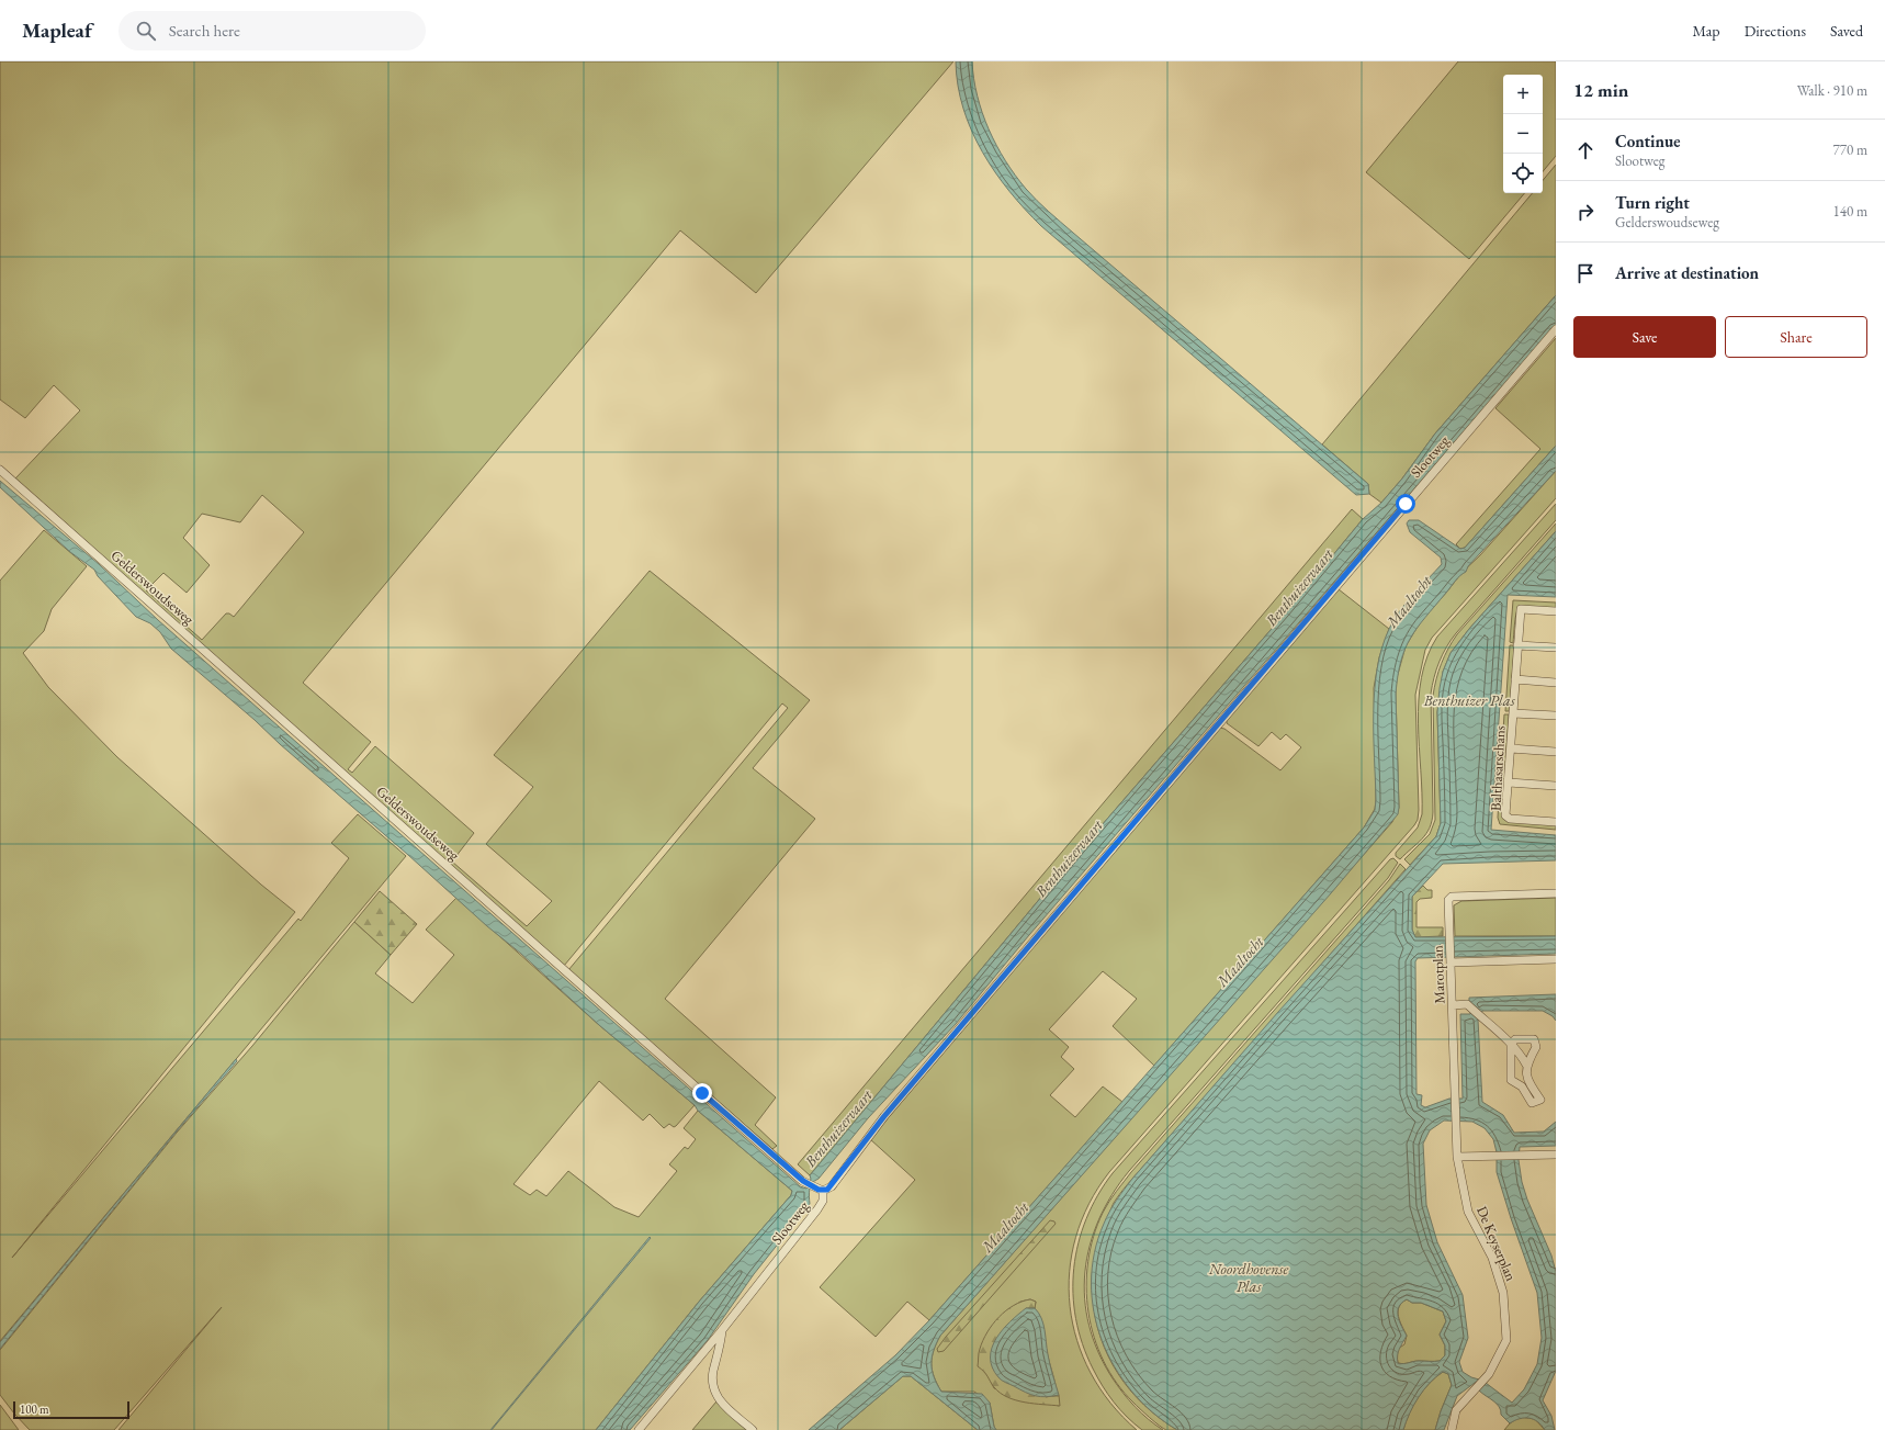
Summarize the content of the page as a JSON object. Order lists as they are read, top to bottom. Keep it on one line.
{"streets":{"street":["Slootweg","Gelderswoudseweg","Balthasarschans","Marotplan","De Keyserplan"]},"crossings":[["Slootweg","Gelderswoudseweg"],["Marotplan","De Keyserplan"]],"water":["Benthuizervaart","Maaltocht","Benthuizer Plas","Noordhovense Plas"],"scale_bar":"100 m","page":{"header":"Mapleaf","search":"Search here","nav":["Map","Directions","Saved"],"heading":["12 min","Walk · 910 m"],"map_buttons":["+","−"],"list":[["Continue","Slootweg","770 m"],["Turn right","Gelderswoudseweg","140 m"],"Arrive at destination"],"buttons":["Save","Share"],"scale":"100 m"}}
